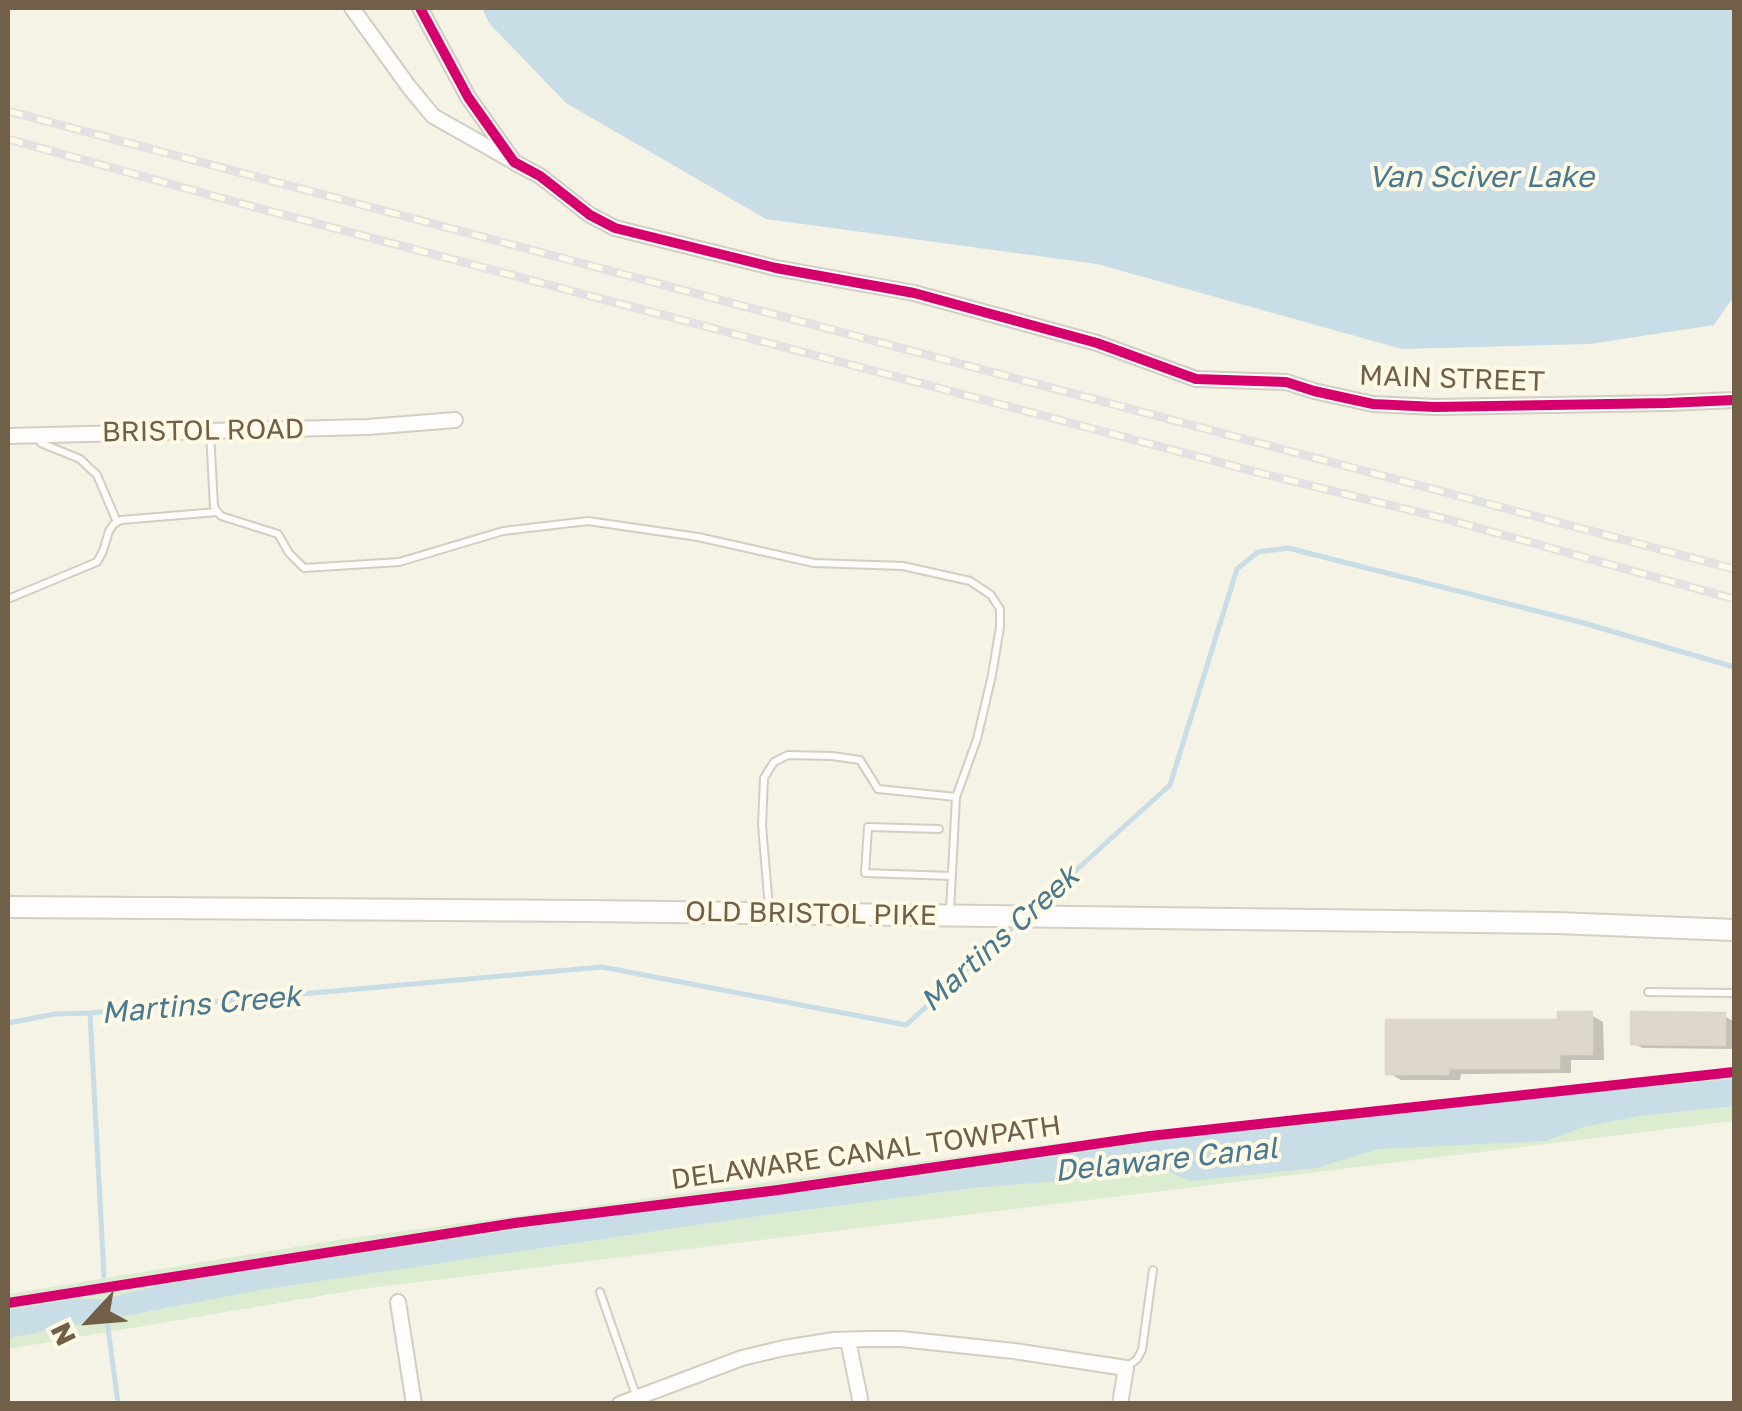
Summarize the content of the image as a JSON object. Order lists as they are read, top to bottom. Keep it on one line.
{"streets":{"main road":["OLD BRISTOL PIKE"],"street":["MAIN STREET","BRISTOL ROAD"],"cycle path":["DELAWARE CANAL TOWPATH"]},"water":["Van Sciver Lake","Martins Creek","Delaware Canal"],"north":"bottom left"}
